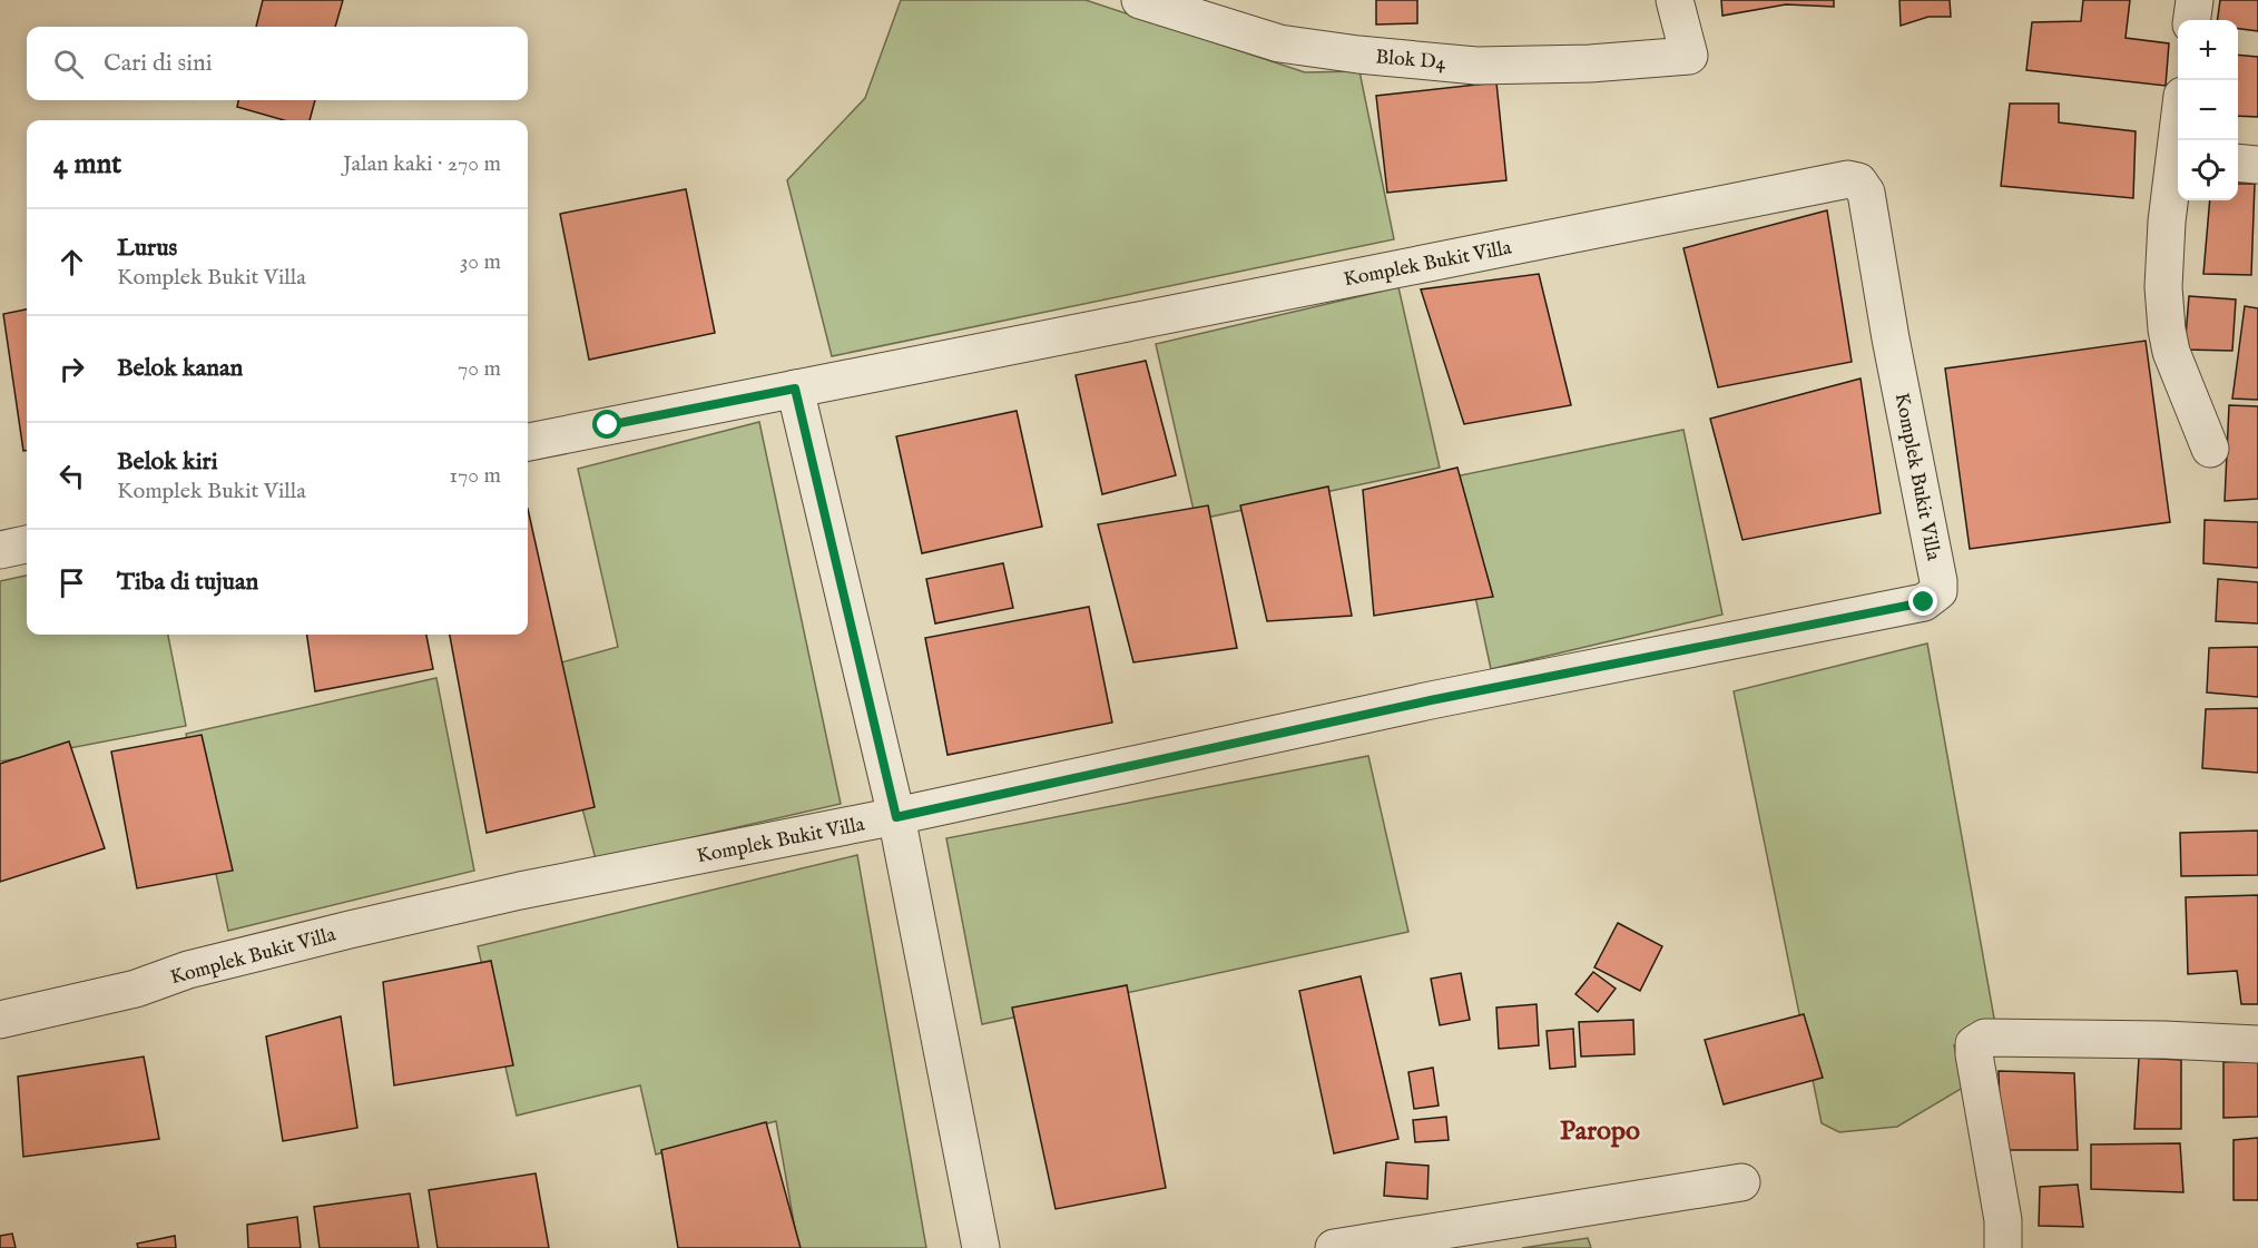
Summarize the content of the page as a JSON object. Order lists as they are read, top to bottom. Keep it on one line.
{"streets":{"street":["Blok D4","Komplek Bukit Villa"]},"districts":["Paropo"],"page":{"map_buttons":["+","−"],"search":"Cari di sini","heading":["4 mnt","Jalan kaki · 270 m"],"list":[["Lurus","Komplek Bukit Villa","30 m"],["Belok kanan","70 m"],["Belok kiri","Komplek Bukit Villa","170 m"],"Tiba di tujuan"]}}
